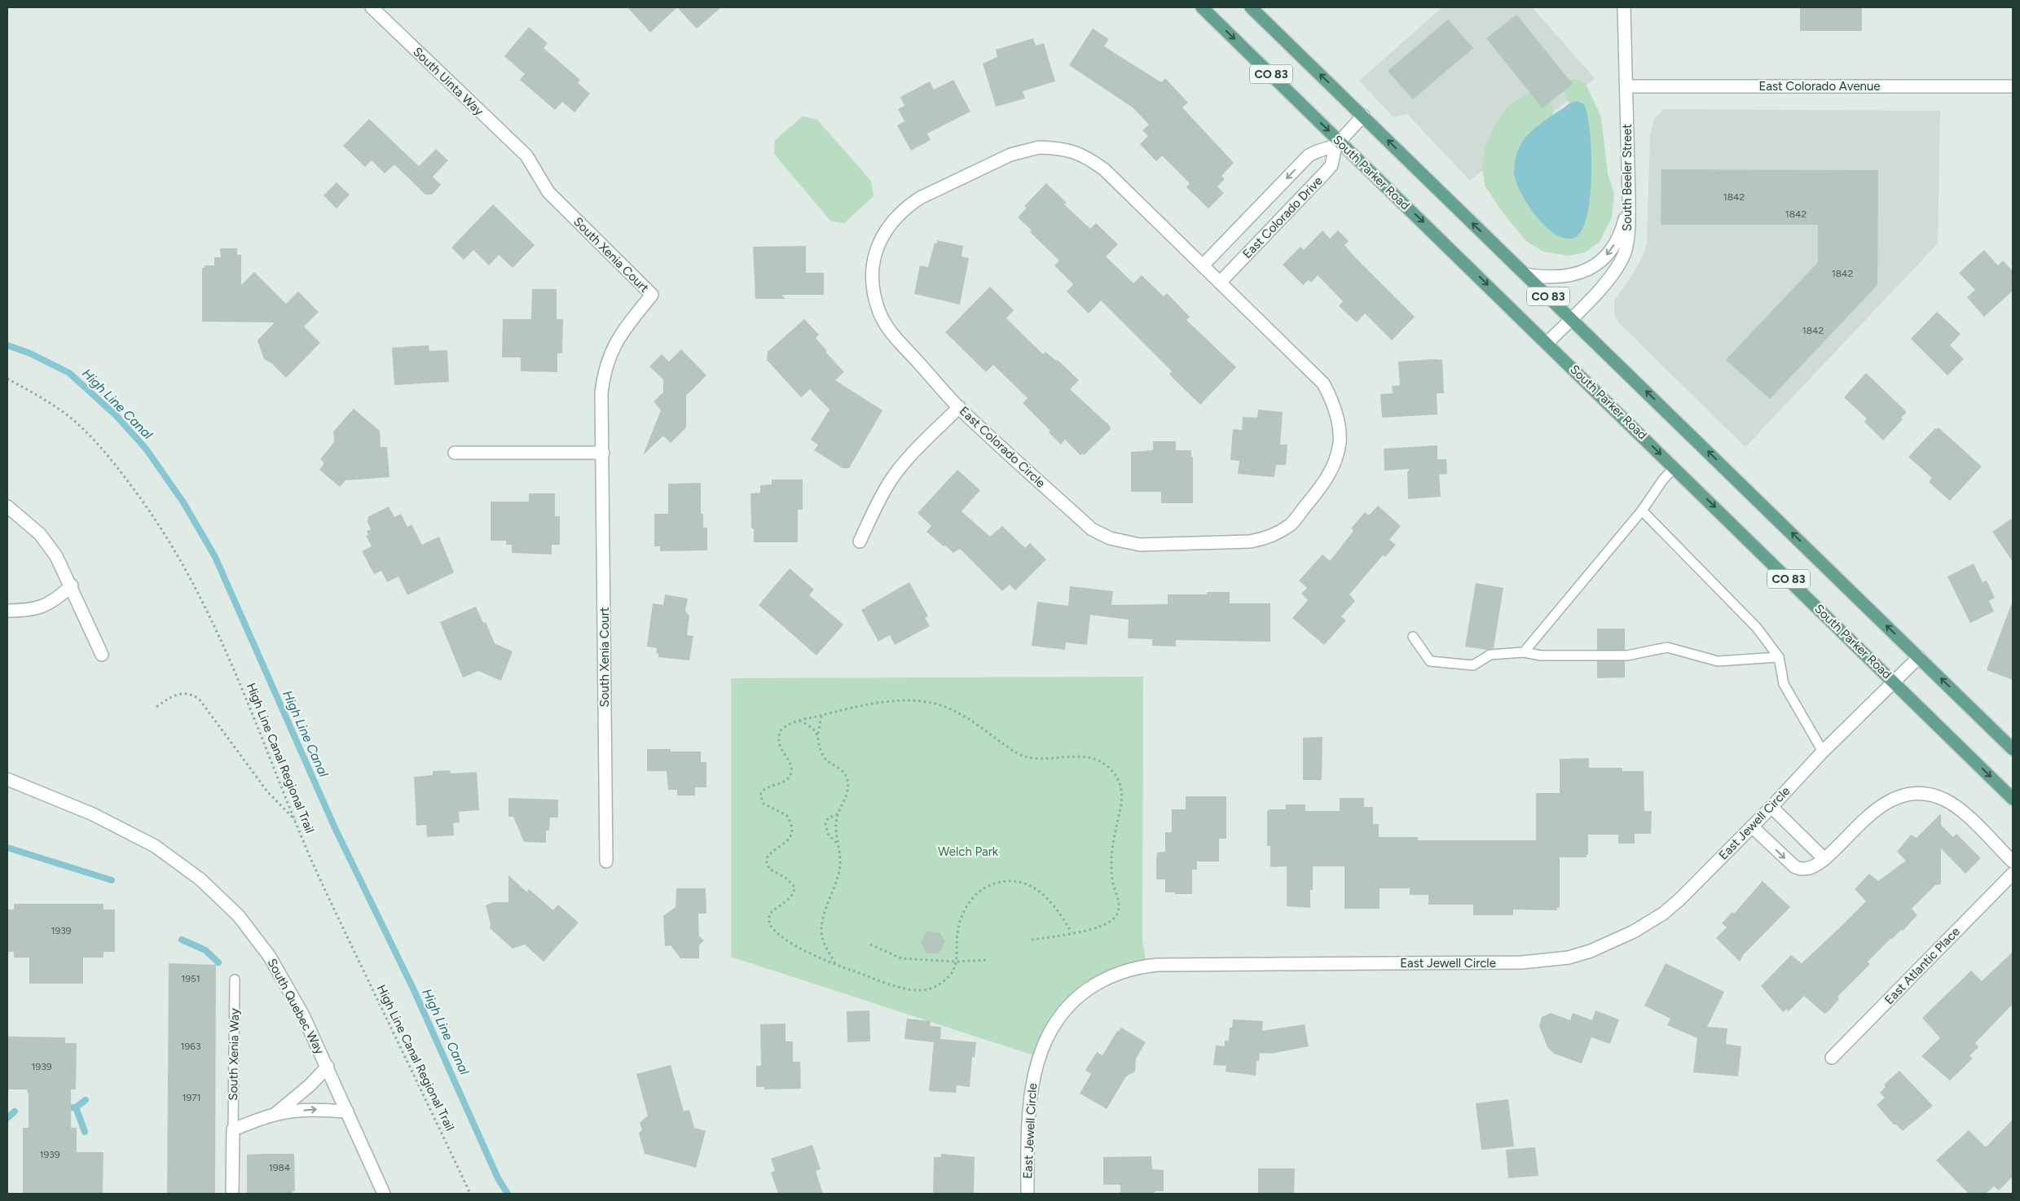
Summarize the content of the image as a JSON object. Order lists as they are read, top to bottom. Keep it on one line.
{"streets":{"main road":["CO 83","South Parker Road"],"street":["South Uinta Way","East Colorado Avenue","South Beeler Street","East Colorado Drive","South Xenia Court","East Colorado Circle","East Jewell Circle","East Atlantic Place","South Quebec Way","South Xenia Way"],"path":["High Line Canal Regional Trail"]},"crossings":[["CO 83","South Beeler Street"],["CO 83","East Colorado Drive"],["CO 83","East Jewell Circle"],["South Uinta Way","South Xenia Court"],["East Colorado Avenue","South Beeler Street"],["South Parker Road","South Beeler Street"],["South Parker Road","East Colorado Drive"],["South Parker Road","East Jewell Circle"],["East Colorado Drive","East Colorado Circle"]],"water":["High Line Canal"],"parks":["Welch Park"],"house_numbers":["1842","1842","1842","1842","1939","1951","1963","1939","1971","1939","1984"]}
